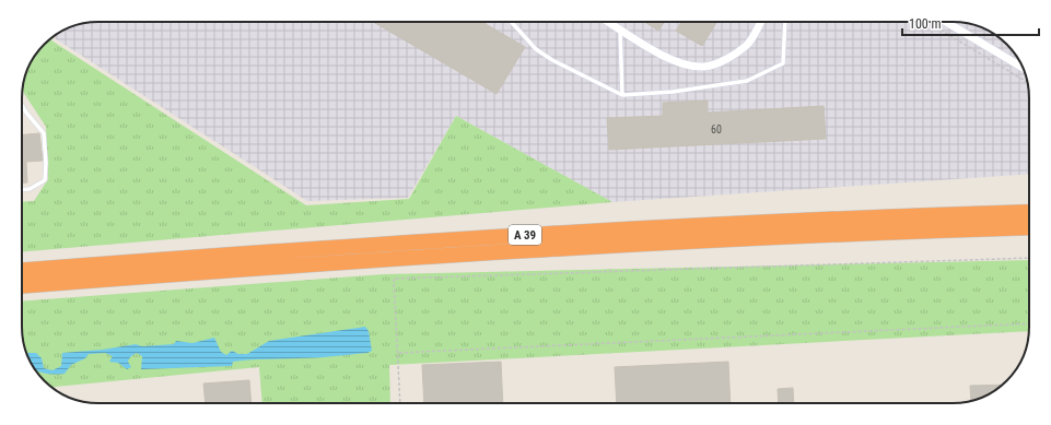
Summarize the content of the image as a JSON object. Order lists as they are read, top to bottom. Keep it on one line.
{"streets":{"highway":["A 39"]},"house_numbers":["60"],"scale_bar":"100 m"}
